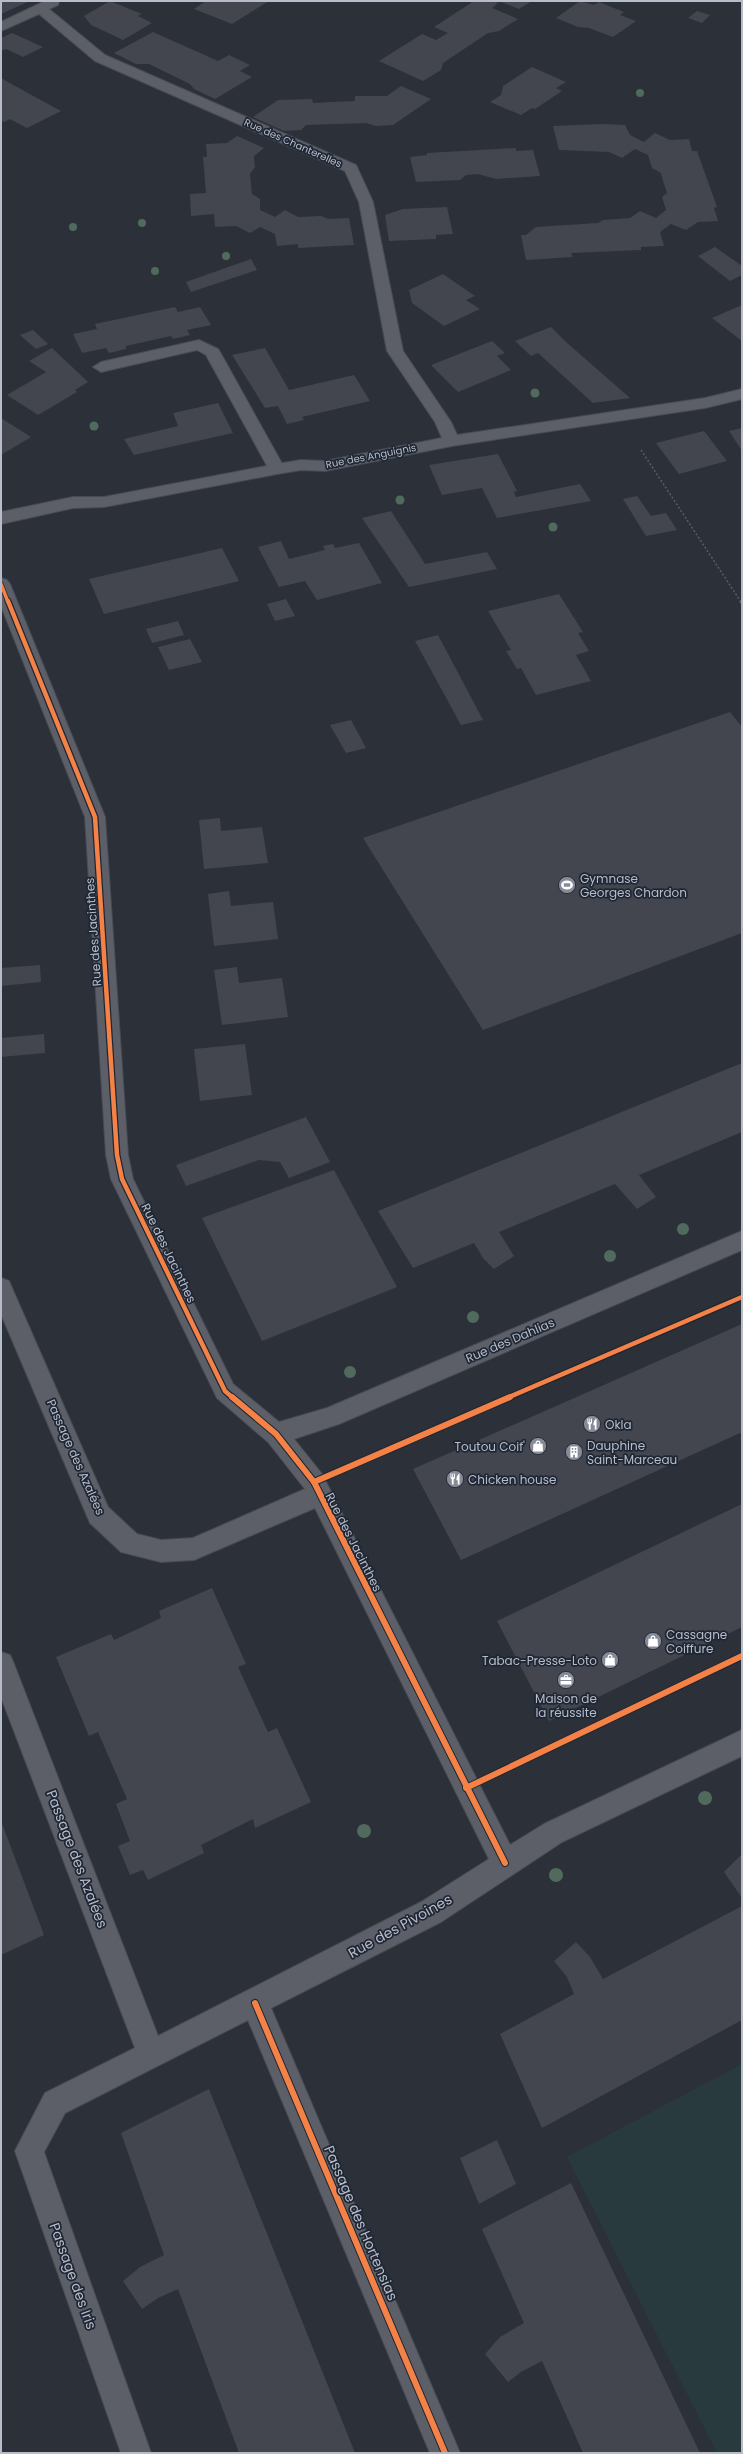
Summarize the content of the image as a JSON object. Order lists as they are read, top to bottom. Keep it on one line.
{"streets":{"street":["Rue des Chanterelles","Rue des Anguignis","Rue des Jacinthes","Rue des Dahlias","Passage des Azalées","Rue des Pivoines","Passage des Hortensias","Passage des Iris"]},"crossings":[["Rue des Chanterelles","Rue des Anguignis"],["Rue des Jacinthes","Rue des Dahlias"],["Rue des Jacinthes","Passage des Azalées"],["Rue des Jacinthes","Rue des Pivoines"],["Passage des Azalées","Rue des Pivoines"],["Rue des Pivoines","Passage des Hortensias"],["Rue des Pivoines","Passage des Iris"]],"places":{"sports":["Gymnase Georges Chardon"],"restaurant":["Okla","Chicken house"],"shop":["Toutou Coif'","Cassagne Coiffure","Tabac-Presse-Loto"],"building":["Dauphine Saint-Marceau"],"office":["Maison de la réussite"]}}
